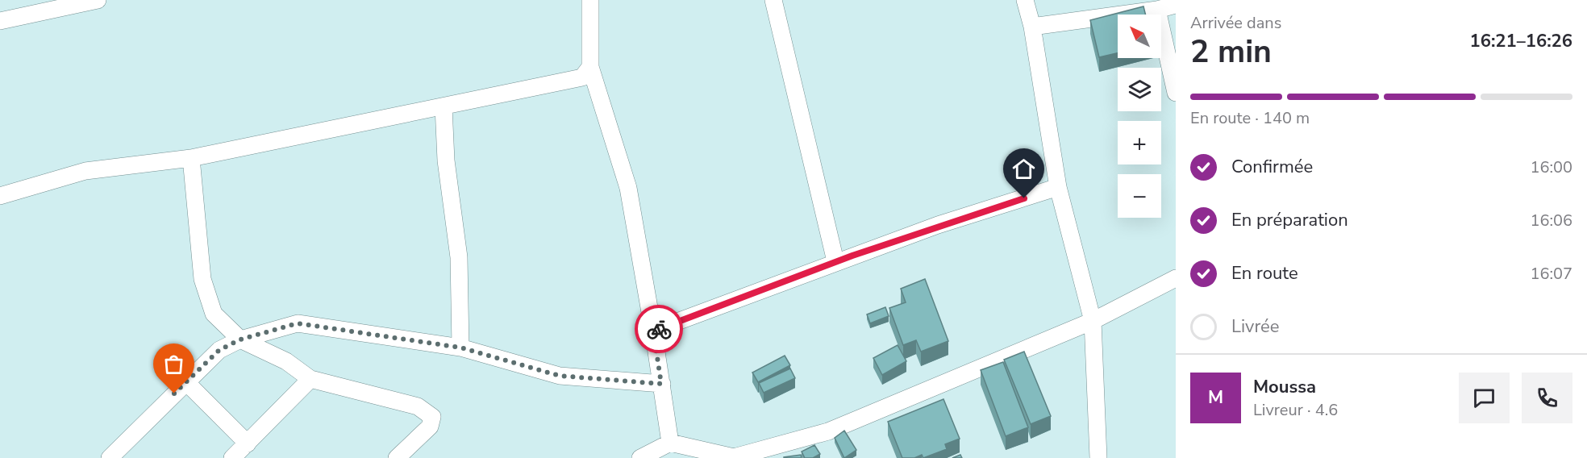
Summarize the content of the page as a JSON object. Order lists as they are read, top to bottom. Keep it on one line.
{"north":"top left","page":{"heading":["2 min","Arrivée dans","16:21–16:26"],"panel":["Moussa","Livreur · 4.6"],"map_buttons":["+","−"],"bar":"En route · 140 m","list":[["Confirmée","16:00"],["En préparation","16:06"],["En route","16:07"],"Livrée"],"round":"M"}}
